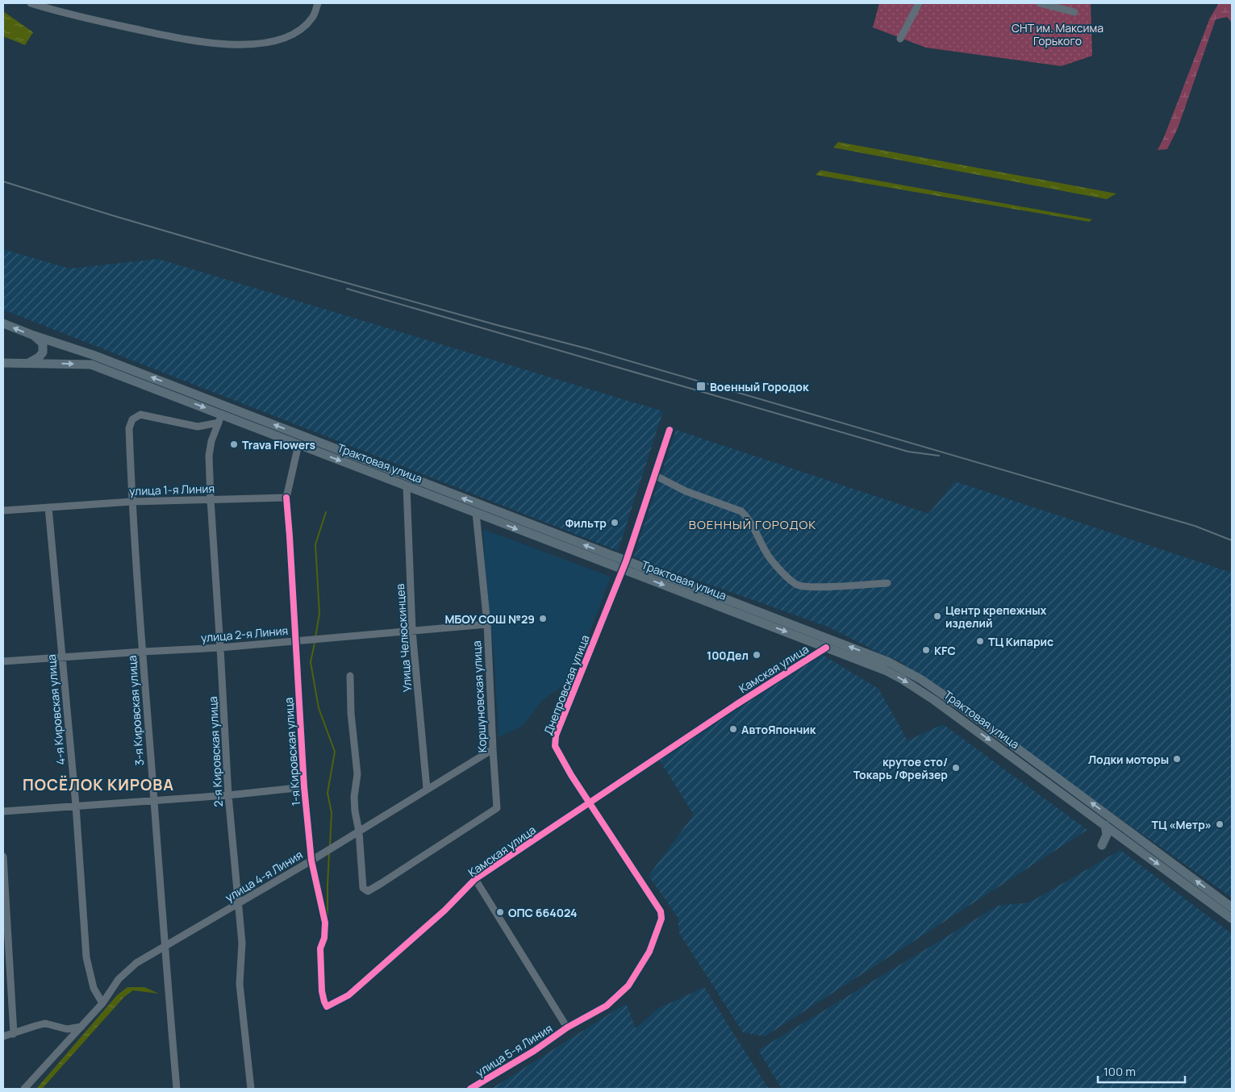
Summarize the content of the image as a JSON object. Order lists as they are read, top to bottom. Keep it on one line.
{"streets":{"main road":["Трактовая улица"],"street":["улица 1-я Линия","улица 2-я Линия","Улица Челюскинцев","Камская улица","Днепровская улица","Коршуновская улица","4-я Кировская улица","3-я Кировская улица","2-я Кировская улица","1-я Кировская улица","улица 4-я Линия","улица 5-я Линия"]},"crossings":[["Трактовая улица","Улица Челюскинцев"],["Трактовая улица","Камская улица"],["Трактовая улица","Днепровская улица"],["Трактовая улица","Коршуновская улица"],["Трактовая улица","3-я Кировская улица"],["Трактовая улица","2-я Кировская улица"],["улица 1-я Линия","4-я Кировская улица"],["улица 1-я Линия","3-я Кировская улица"],["улица 1-я Линия","2-я Кировская улица"],["улица 1-я Линия","1-я Кировская улица"],["улица 2-я Линия","Улица Челюскинцев"],["улица 2-я Линия","Коршуновская улица"],["улица 2-я Линия","4-я Кировская улица"],["улица 2-я Линия","3-я Кировская улица"],["улица 2-я Линия","2-я Кировская улица"],["улица 2-я Линия","1-я Кировская улица"],["Улица Челюскинцев","улица 4-я Линия"],["Камская улица","Днепровская улица"],["Камская улица","1-я Кировская улица"],["Камская улица","улица 4-я Линия"],["Днепровская улица","улица 5-я Линия"],["Коршуновская улица","улица 4-я Линия"],["4-я Кировская улица","улица 4-я Линия"],["3-я Кировская улица","2-я Кировская улица"],["3-я Кировская улица","улица 4-я Линия"],["2-я Кировская улица","улица 4-я Линия"],["1-я Кировская улица","улица 4-я Линия"]],"districts":["ВОЕННЫЙ ГОРОДОК","ПОСЁЛОК КИРОВА"],"parks":["СНТ им. Максима Горького"],"places":{"transit":["Военный Городок"],"other":["Trava Flowers","Фильтр","Центр крепежных изделий","МБОУ СОШ №29","ТЦ Кипарис","KFC","100Дел","АвтоЯпончик","Лодки моторы","крутое сто/ Токарь /Фрейзер","ТЦ «Метр»","ОПС 664024"]},"scale_bar":"100 m"}
